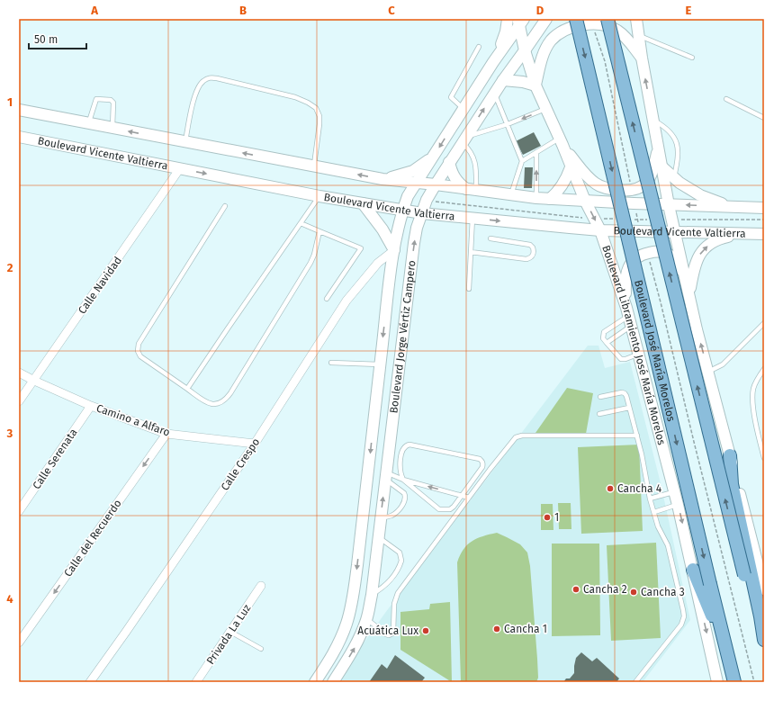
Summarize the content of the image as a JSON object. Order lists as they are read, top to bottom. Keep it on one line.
{"streets":{"main road":["Boulevard Vicente Valtierra","Boulevard Jorge Vértiz Campero","Boulevard Libramiento José María Morelos","Boulevard José María Morelos"],"street":["Calle Navidad","Camino a Alfaro","Calle Serenata","Calle Crespo","Calle del Recuerdo","Privada La Luz"]},"crossings":[["Boulevard Vicente Valtierra","Calle Navidad"],["Boulevard Vicente Valtierra","Boulevard Jorge Vértiz Campero"],["Boulevard Vicente Valtierra","Boulevard Libramiento José María Morelos"],["Calle Navidad","Camino a Alfaro"],["Boulevard Jorge Vértiz Campero","Boulevard Libramiento José María Morelos"],["Boulevard Jorge Vértiz Campero","Calle Crespo"],["Camino a Alfaro","Calle Serenata"],["Camino a Alfaro","Calle Crespo"],["Camino a Alfaro","Calle del Recuerdo"]],"one_way":["Calle del Recuerdo"],"places":["Cancha 4","1","Cancha 2","Cancha 3","Cancha 1","Acuática Lux"],"scale_bar":"50 m","grid":{"columns":["A","B","C","D","E"],"rows":["1","2","3","4"]}}
